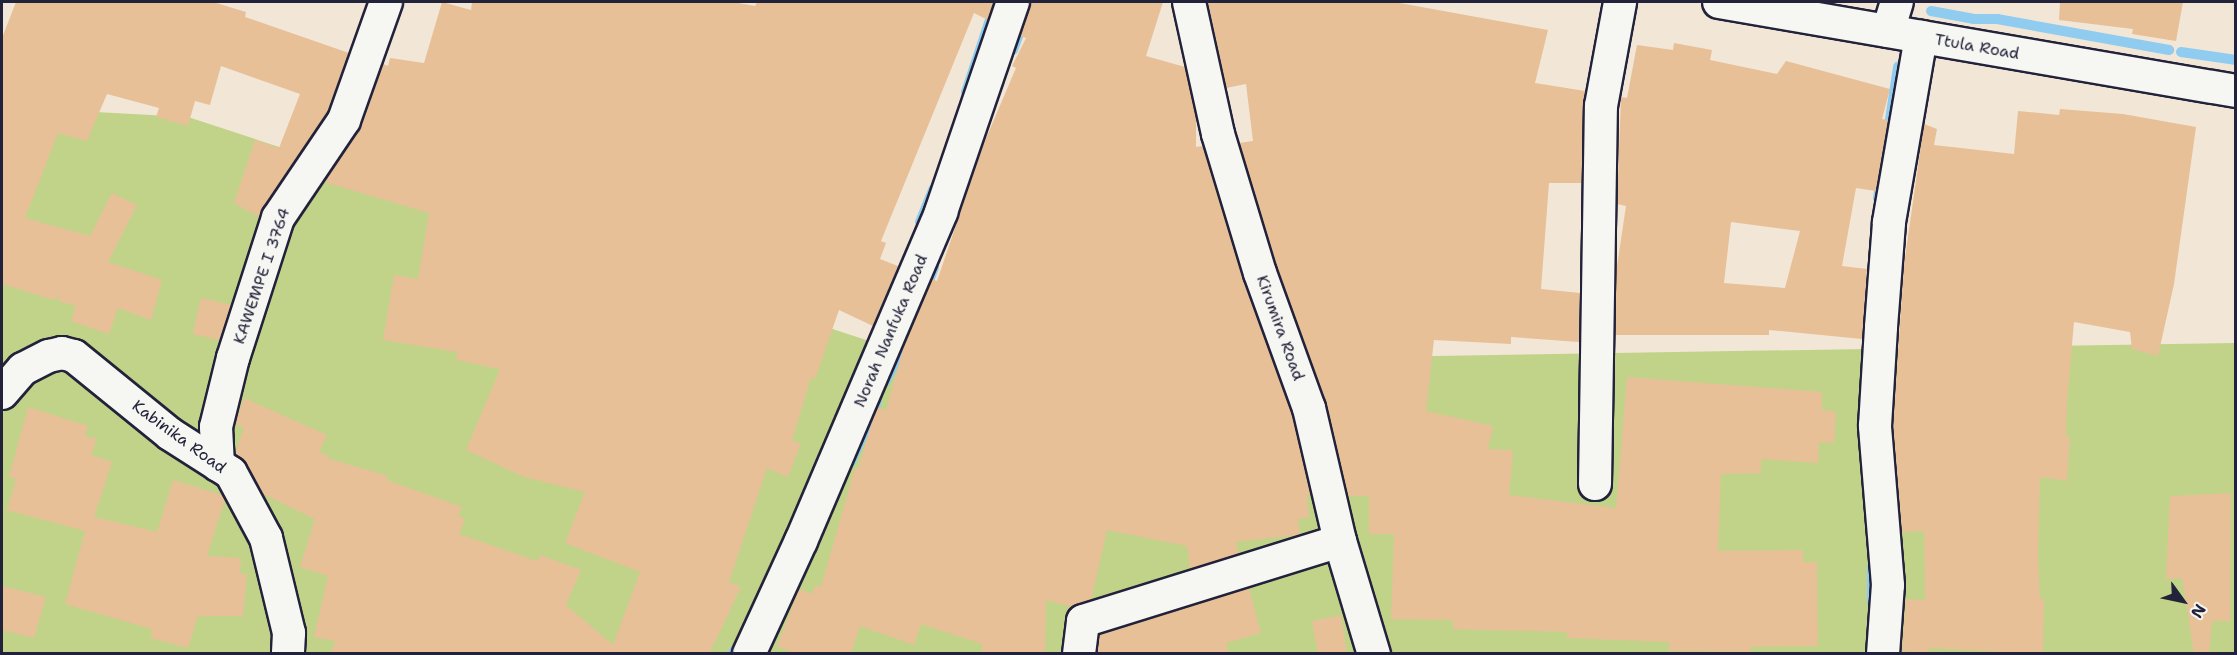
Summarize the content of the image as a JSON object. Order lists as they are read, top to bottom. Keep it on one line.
{"streets":{"street":["Ttula Road","KAWEMPE I 3764","Kirumira Road","Norah Nanfuka Road","Kabinika Road"]},"crossings":[["KAWEMPE I 3764","Kabinika Road"]],"north":"bottom right"}
